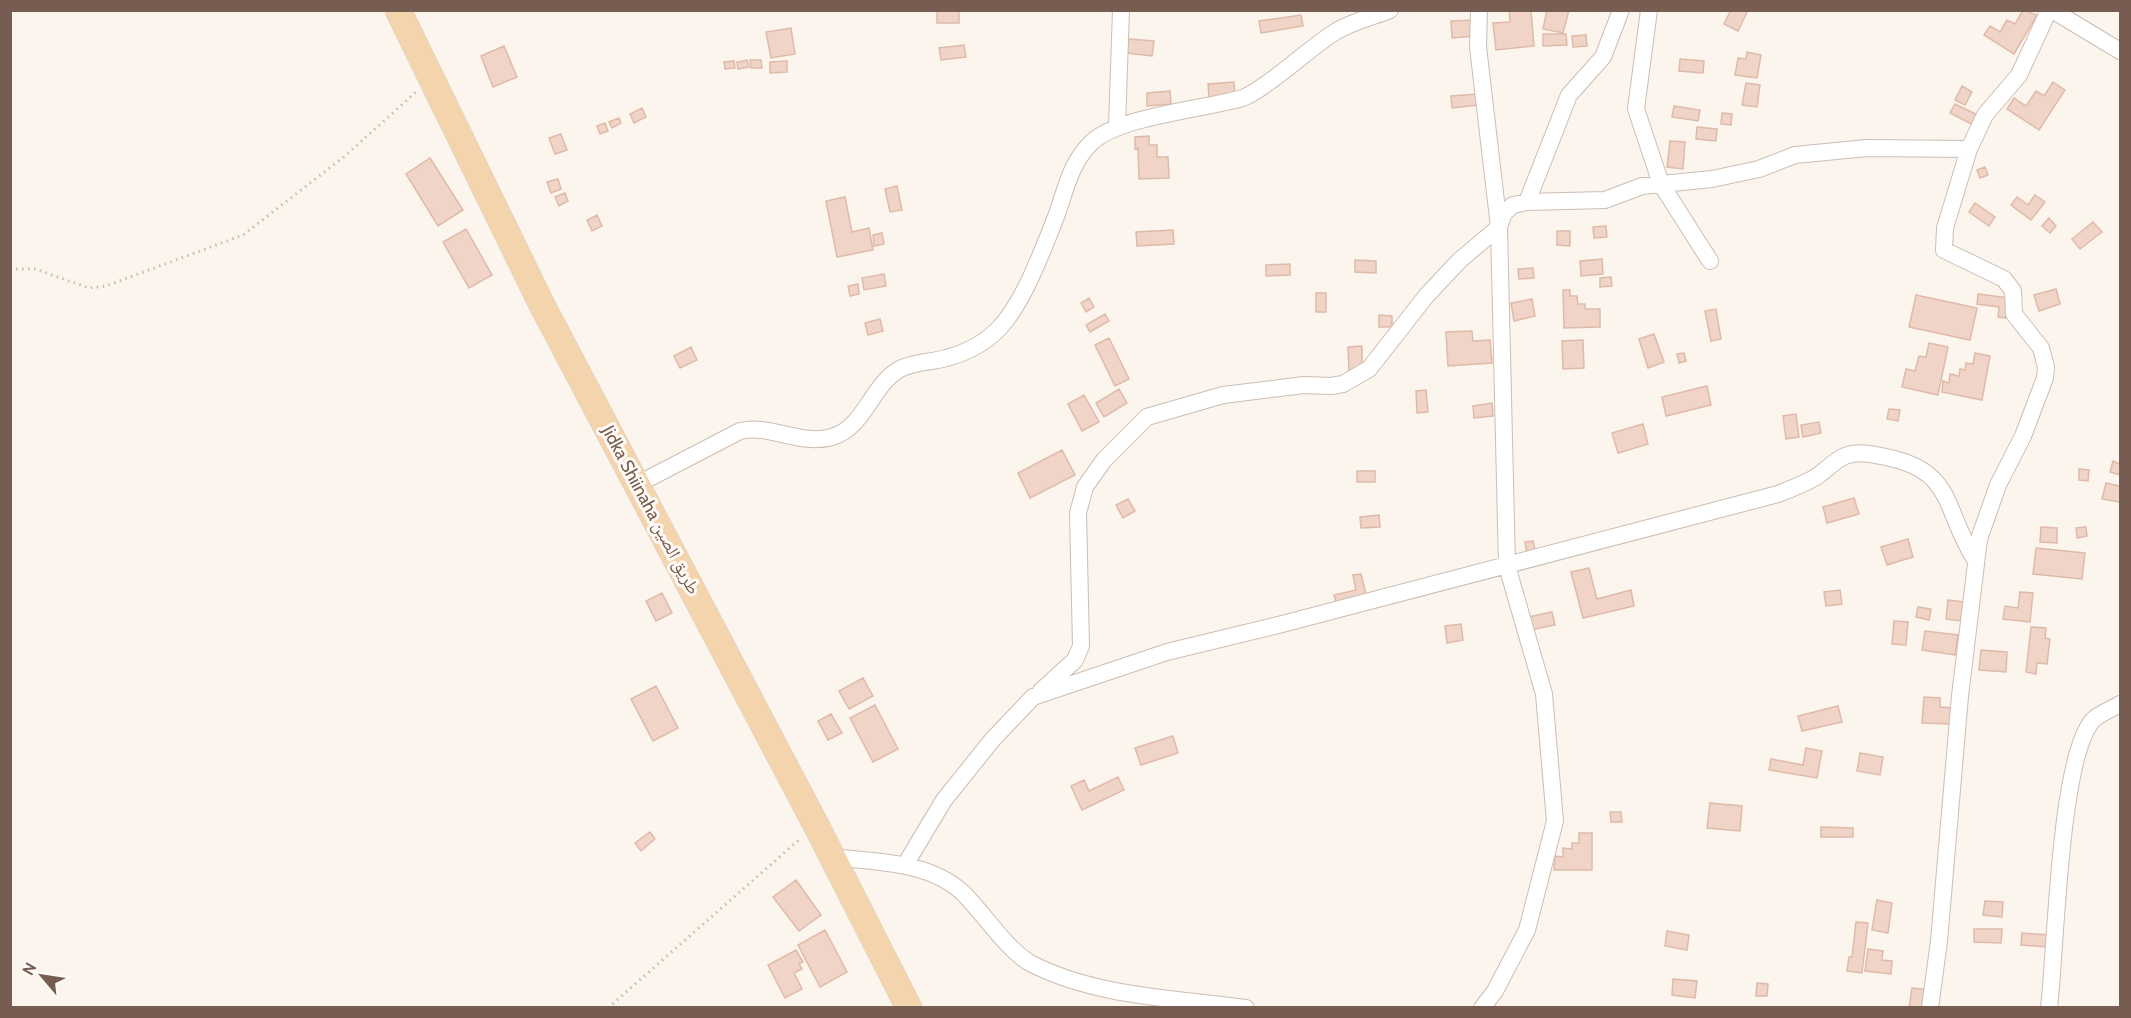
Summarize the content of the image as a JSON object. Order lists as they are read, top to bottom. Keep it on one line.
{"streets":{"main road":["Jidka Shiinaha طريق الصين"]},"north":"top left"}
